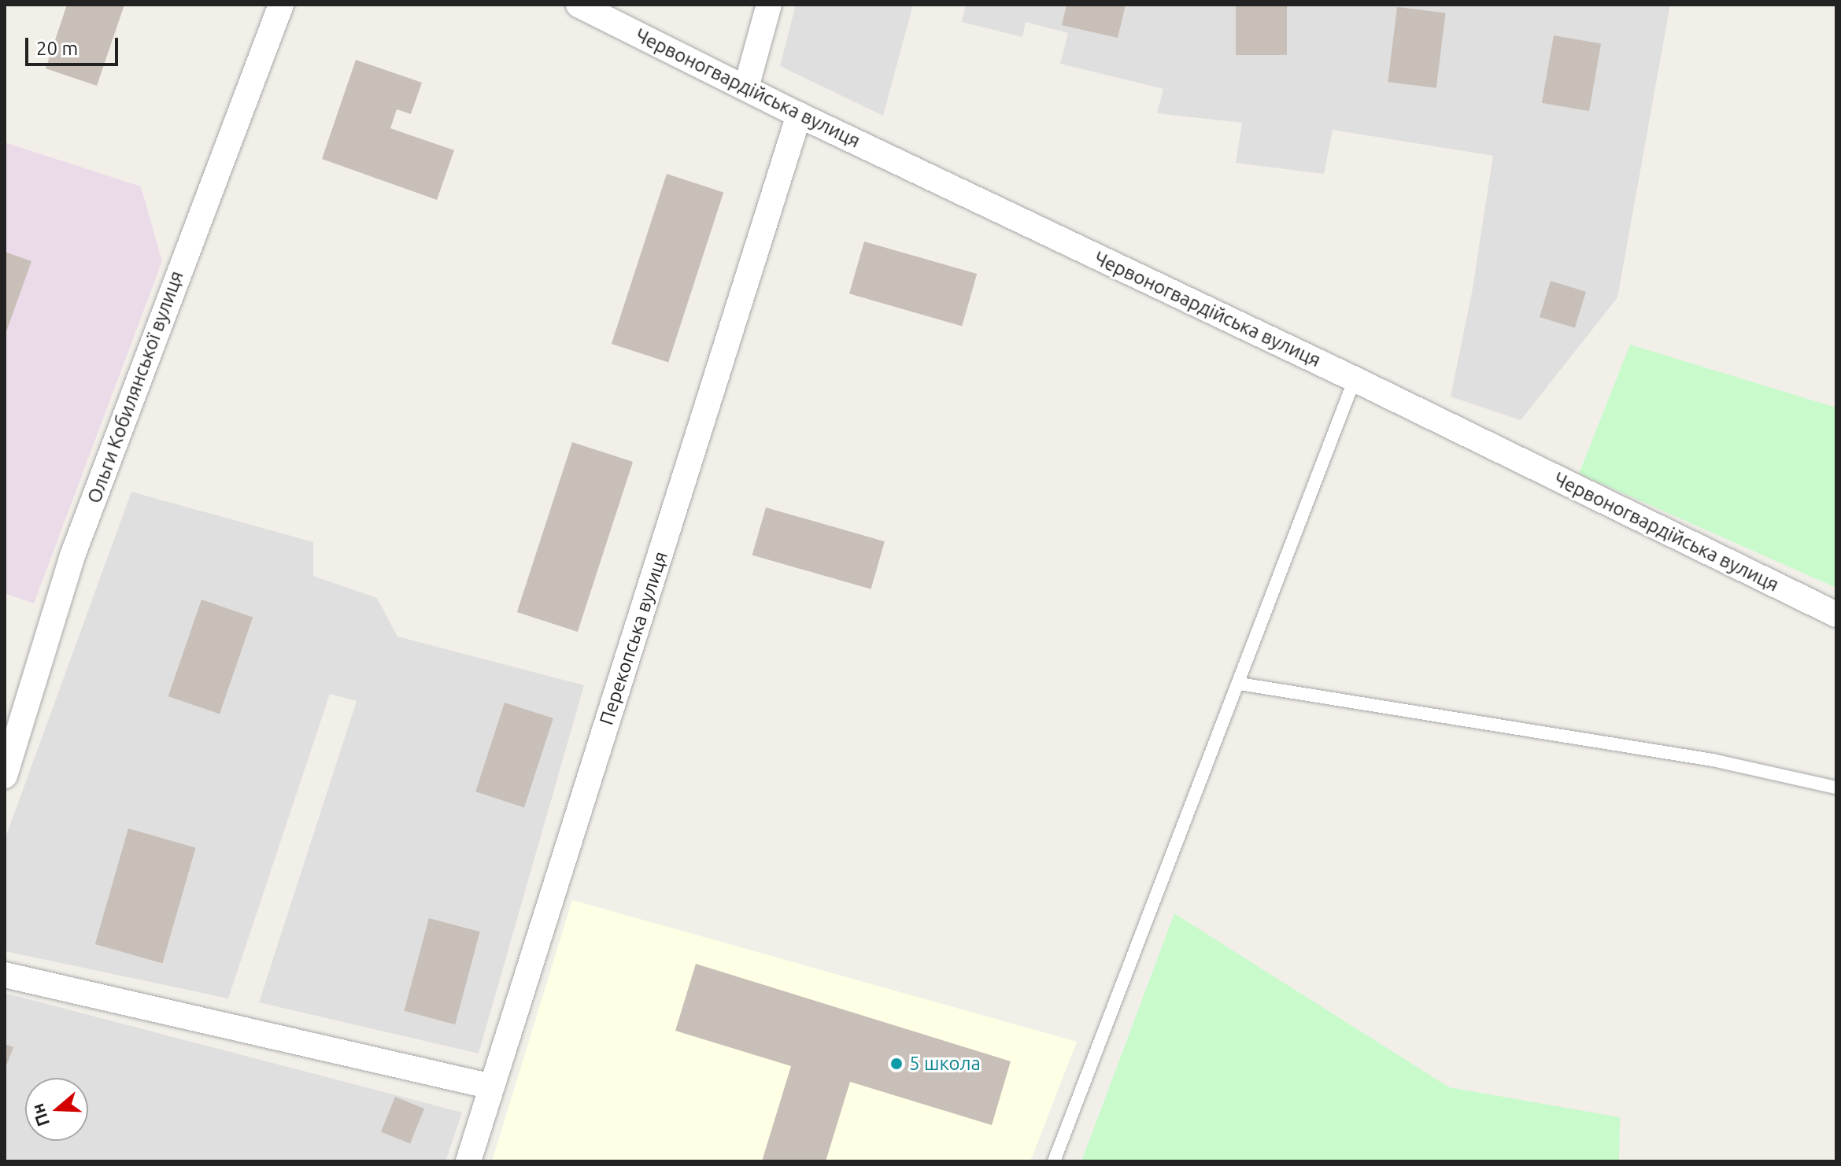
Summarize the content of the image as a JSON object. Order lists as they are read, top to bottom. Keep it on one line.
{"streets":{"street":["Червоногвардійська вулиця","Ольги Кобилянської вулиця","Перекопська вулиця"]},"crossings":[["Червоногвардійська вулиця","Перекопська вулиця"]],"places":["5 школа"],"scale_bar":"20 m","north":"left"}
